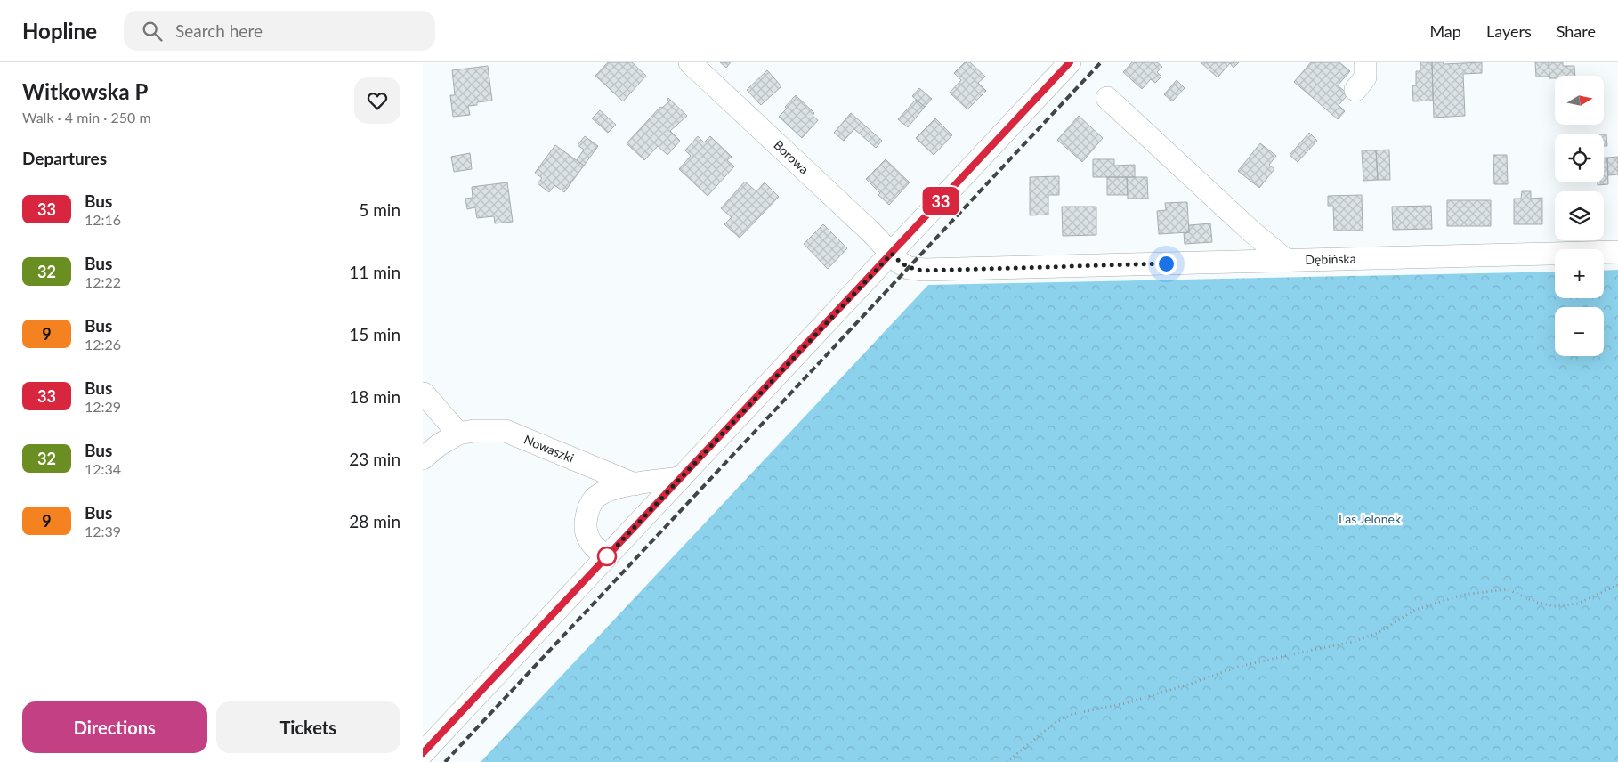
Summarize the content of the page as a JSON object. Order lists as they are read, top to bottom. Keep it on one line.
{"streets":{"street":["Borowa","Dębińska","Nowaszki"]},"crossings":[["Borowa","Dębińska"]],"parks":["Las Jelonek"],"lines":["bus line 33"],"north":"right","page":{"header":"Hopline","search":"Search here","nav":["Map","Layers","Share"],"heading":[["Witkowska P","Walk · 4 min · 250 m"],"Departures"],"on_map":"33","map_buttons":["+","−"],"list":[{"mark":"33","name":"Bus","note":"12:16","value":"5 min"},{"mark":"32","name":"Bus","note":"12:22","value":"11 min"},{"mark":"9","name":"Bus","note":"12:26","value":"15 min"},{"mark":"33","name":"Bus","note":"12:29","value":"18 min"},{"mark":"32","name":"Bus","note":"12:34","value":"23 min"},{"mark":"9","name":"Bus","note":"12:39","value":"28 min"}],"buttons":["Directions","Tickets"]}}
